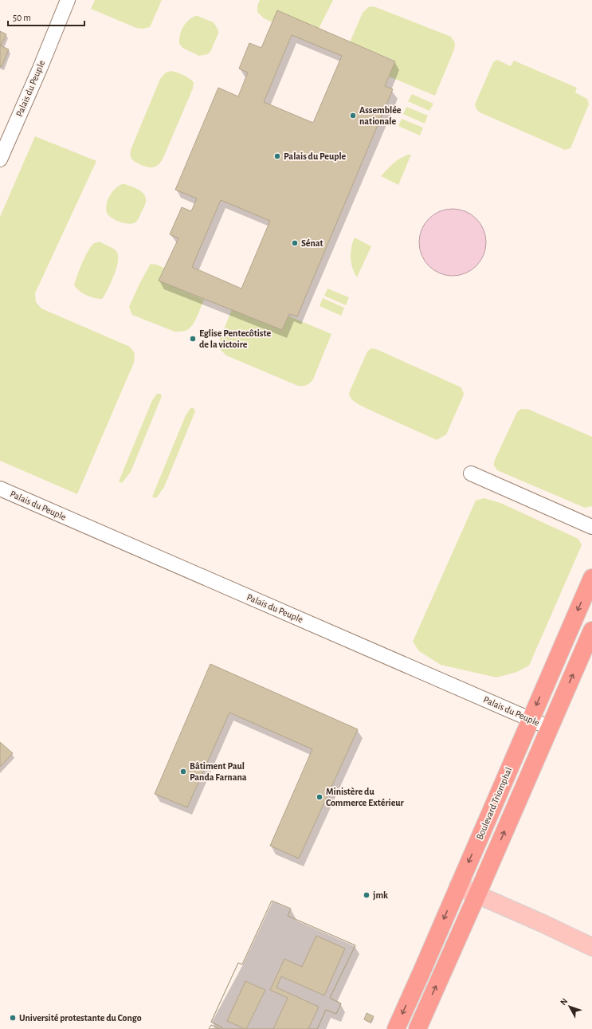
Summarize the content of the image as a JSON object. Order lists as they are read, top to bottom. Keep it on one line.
{"streets":{"highway":["Boulevard Triomphal"],"street":["Palais du Peuple"]},"crossings":[["Palais du Peuple","Boulevard Triomphal"]],"places":["Assemblée nationale","Palais du Peuple","Sénat","Eglise Pentecôtiste de la victoire","Bâtiment Paul Panda Farnana","Ministère du Commerce Extérieur","jmk","Université protestante du Congo"],"scale_bar":"50 m","north":"top left"}
